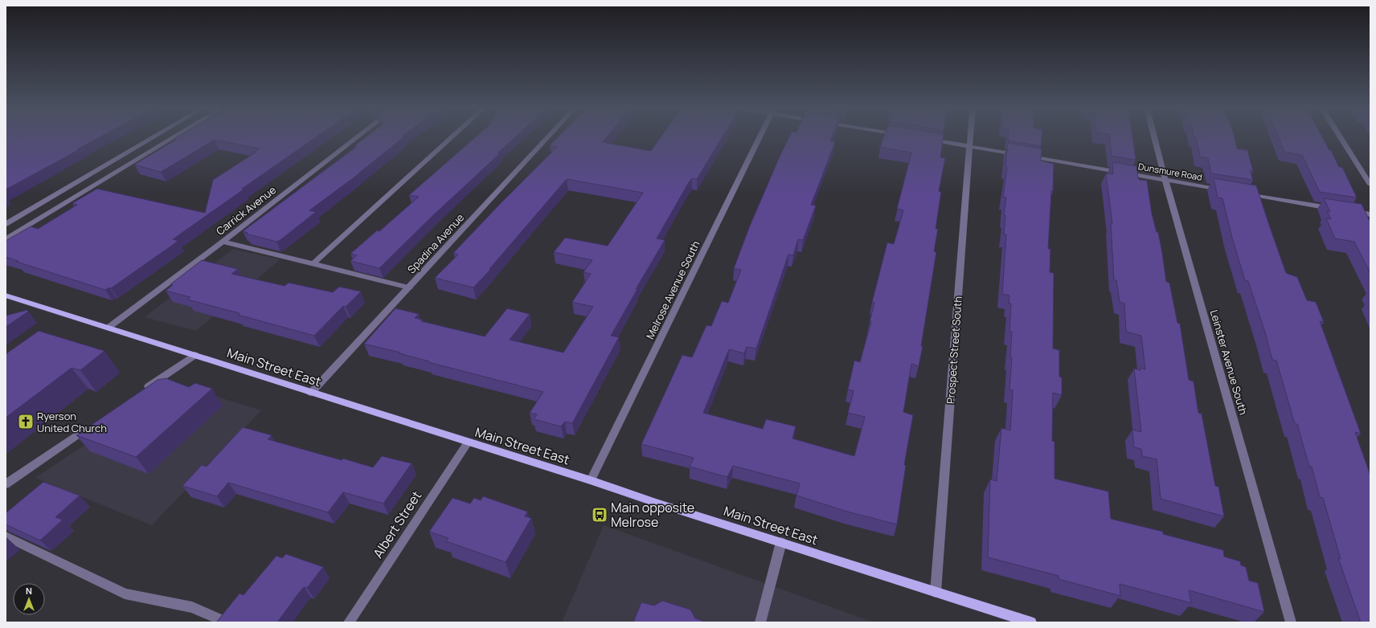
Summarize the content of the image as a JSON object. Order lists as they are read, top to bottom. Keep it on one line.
{"streets":{"main road":["Main Street East"],"street":["Dunsmure Road","Carrick Avenue","Spadina Avenue","Melrose Avenue South","Prospect Street South","Leinster Avenue South","Albert Street"]},"crossings":[["Dunsmure Road","Prospect Street South"],["Dunsmure Road","Leinster Avenue South"],["Carrick Avenue","Main Street East"],["Spadina Avenue","Main Street East"],["Melrose Avenue South","Main Street East"],["Prospect Street South","Main Street East"],["Main Street East","Albert Street"]],"places":{"church":["Ryerson United Church"],"bus stop":["Main opposite Melrose"]},"north":"top"}
